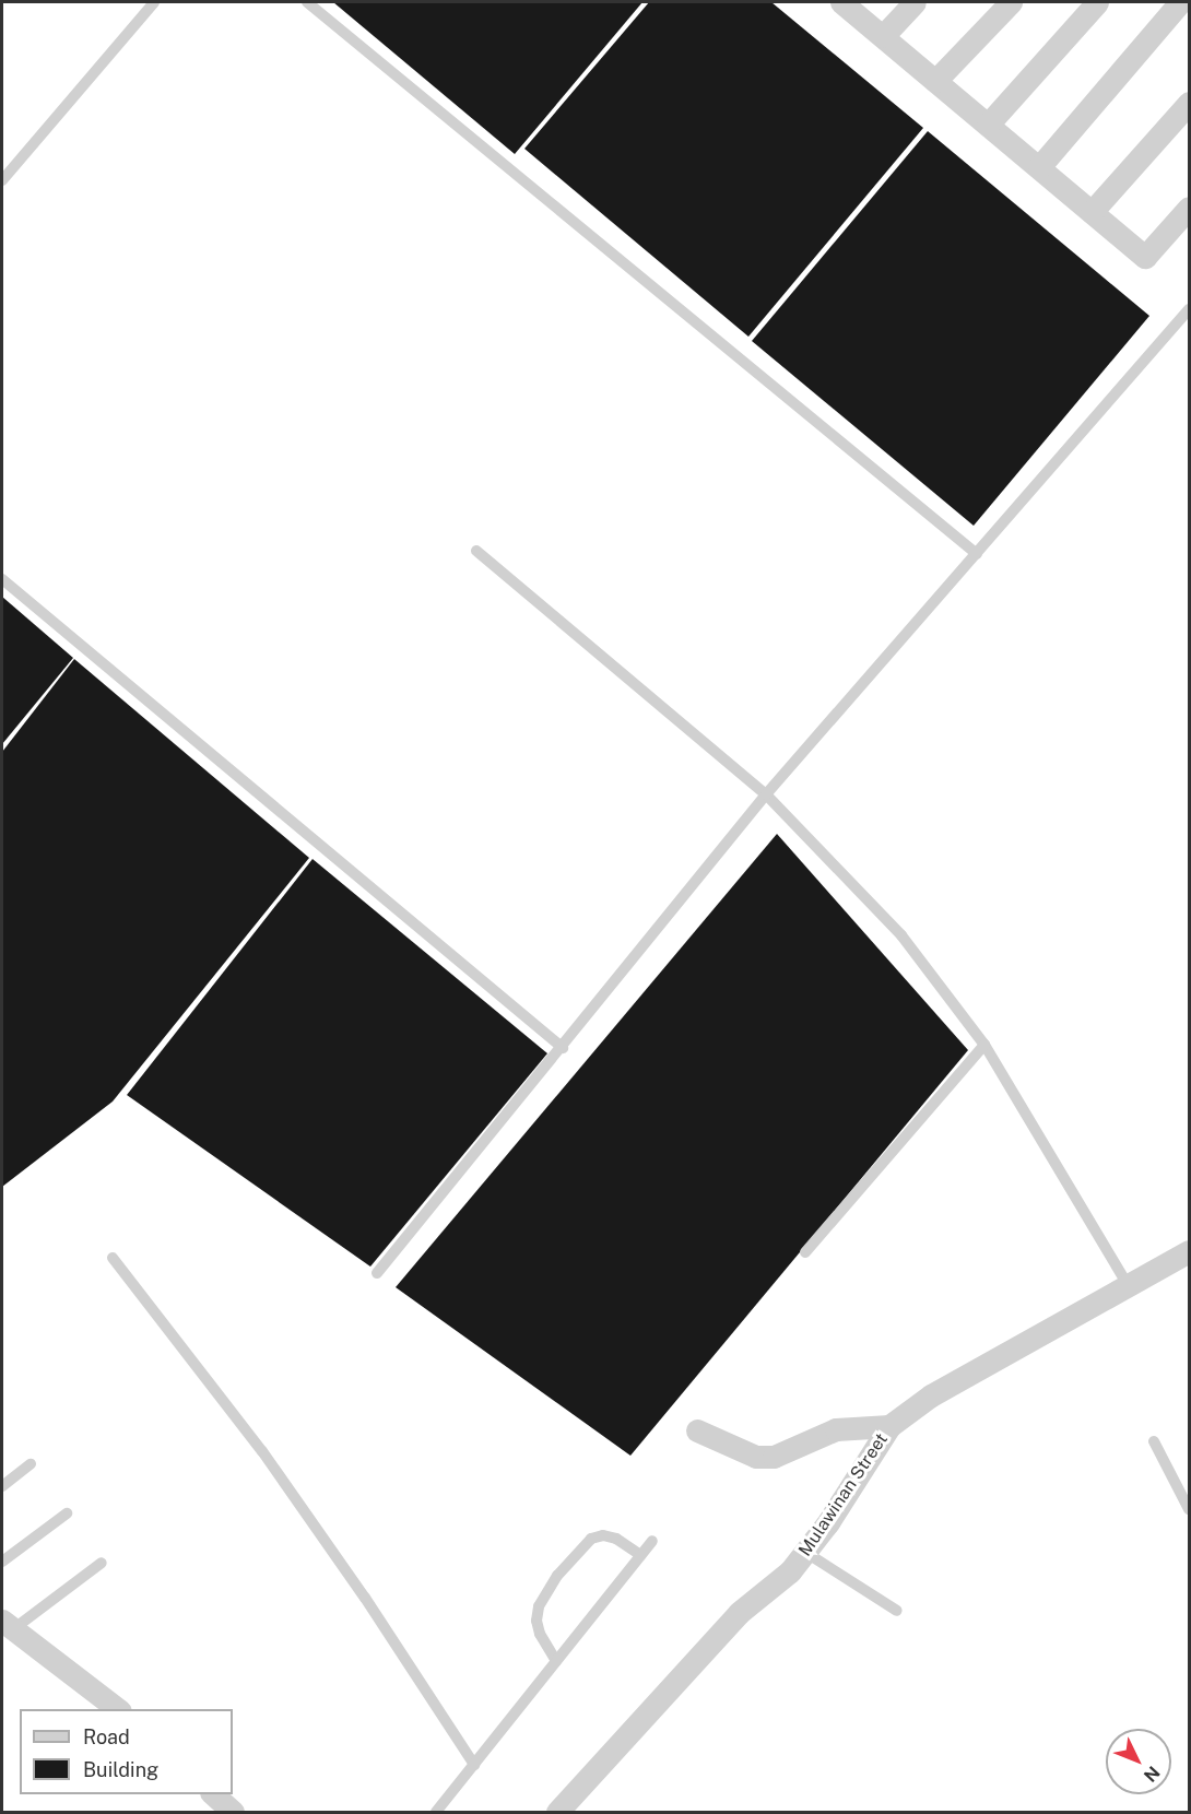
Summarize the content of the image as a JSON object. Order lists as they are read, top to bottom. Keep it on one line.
{"streets":{"street":["Mulawinan Street"]},"legend":["Road","Building"],"north":"bottom right"}
